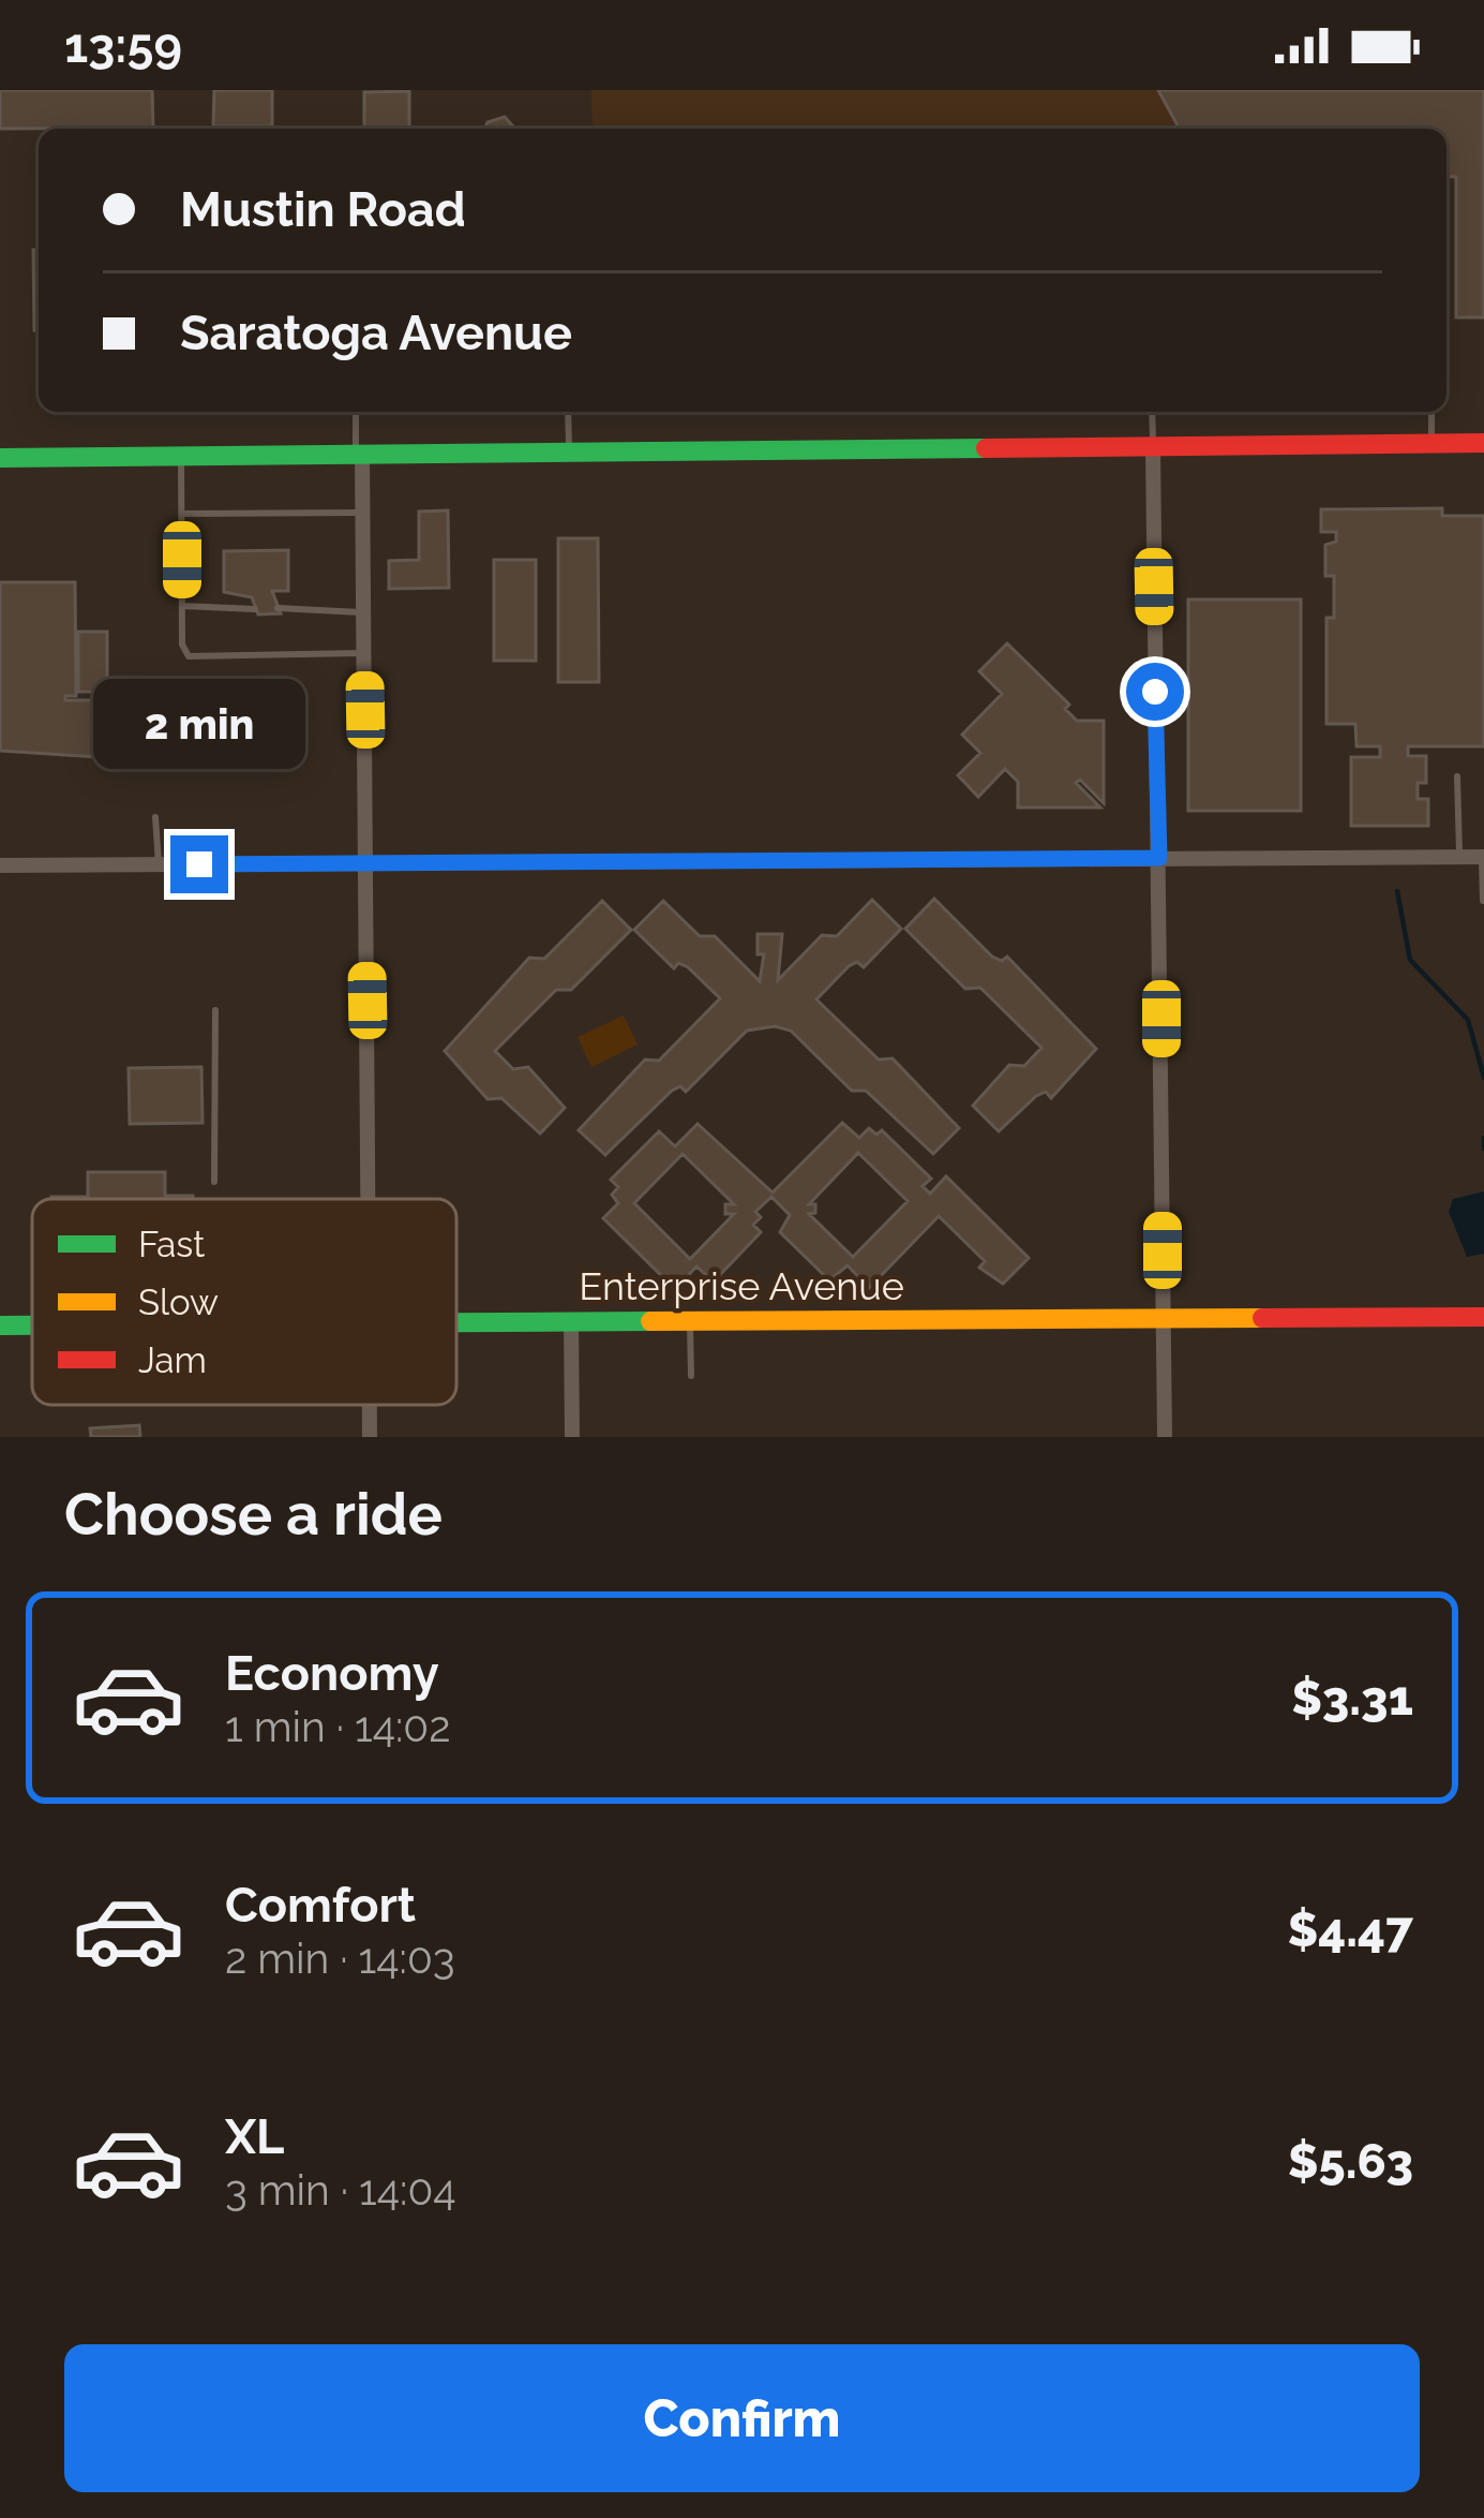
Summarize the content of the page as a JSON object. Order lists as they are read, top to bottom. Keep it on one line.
{"streets":{"street":["Enterprise Avenue"]},"legend":["Fast","Slow","Jam"],"page":{"status":"13:59","banner":["Mustin Road","Saratoga Avenue"],"bubble":"2 min","heading":"Choose a ride","list":[{"name":"Economy","note":"1 min · 14:02","value":"$3.31"},{"name":"Comfort","note":"2 min · 14:03","value":"$4.47"},{"name":"XL","note":"3 min · 14:04","value":"$5.63"}],"buttons":"Confirm"}}
